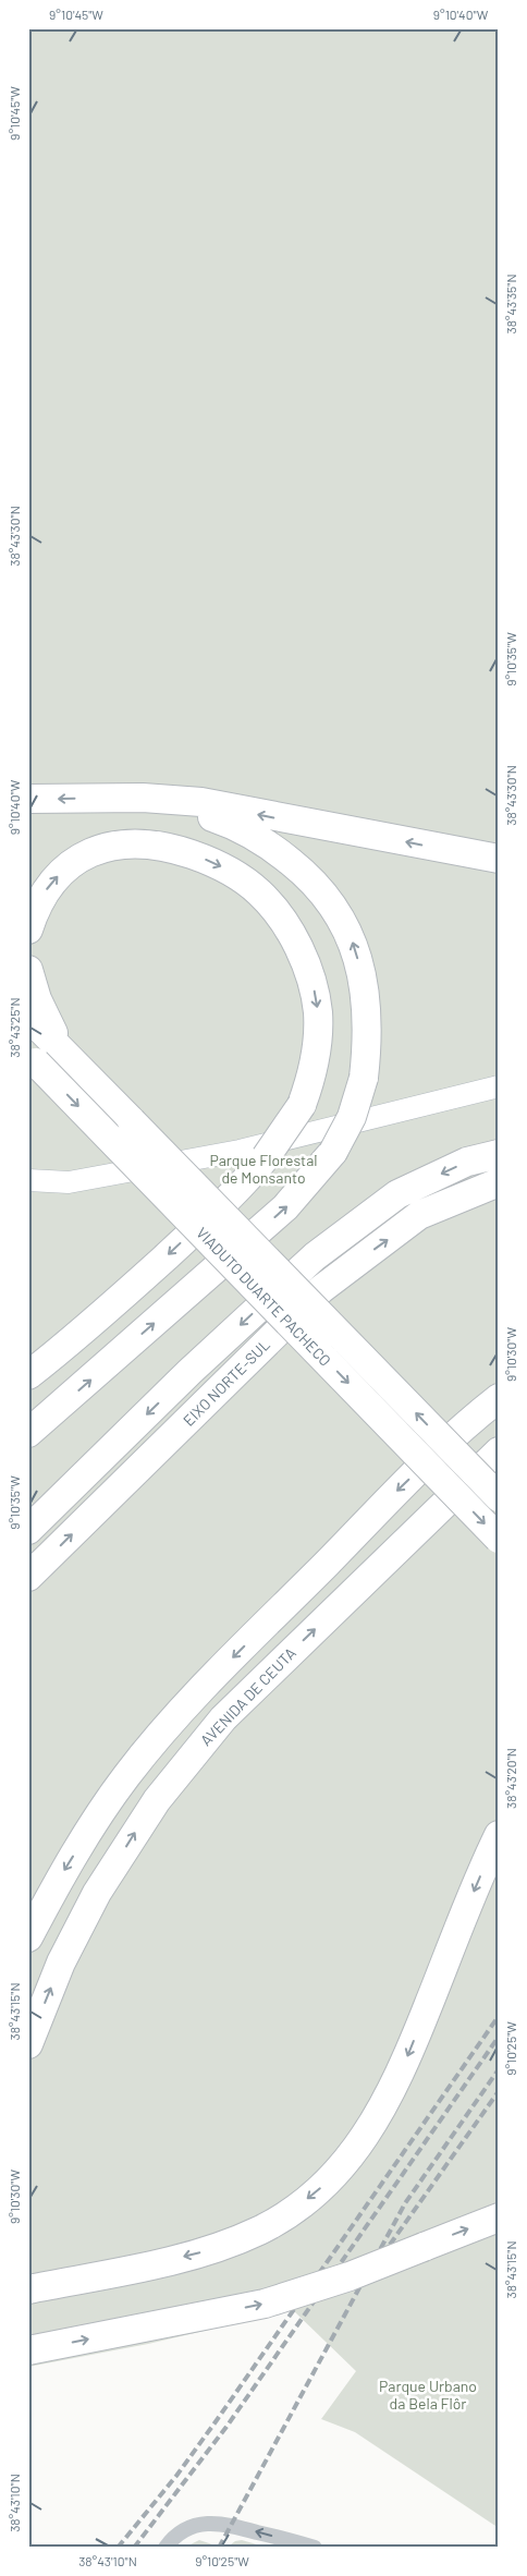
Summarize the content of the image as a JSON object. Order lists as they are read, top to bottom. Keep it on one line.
{"streets":{"highway":["VIADUTO DUARTE PACHECO","EIXO NORTE-SUL","AVENIDA DE CEUTA"]},"parks":["Parque Florestal de Monsanto","Parque Urbano da Bela Flôr"],"coordinates":["9°10'45\"W","9°10'40\"W","38°43'35\"N","38°43'30\"N","9°10'35\"W","38°43'25\"N","9°10'30\"W","38°43'20\"N","38°43'15\"N","9°10'25\"W","38°43'10\"N"]}
